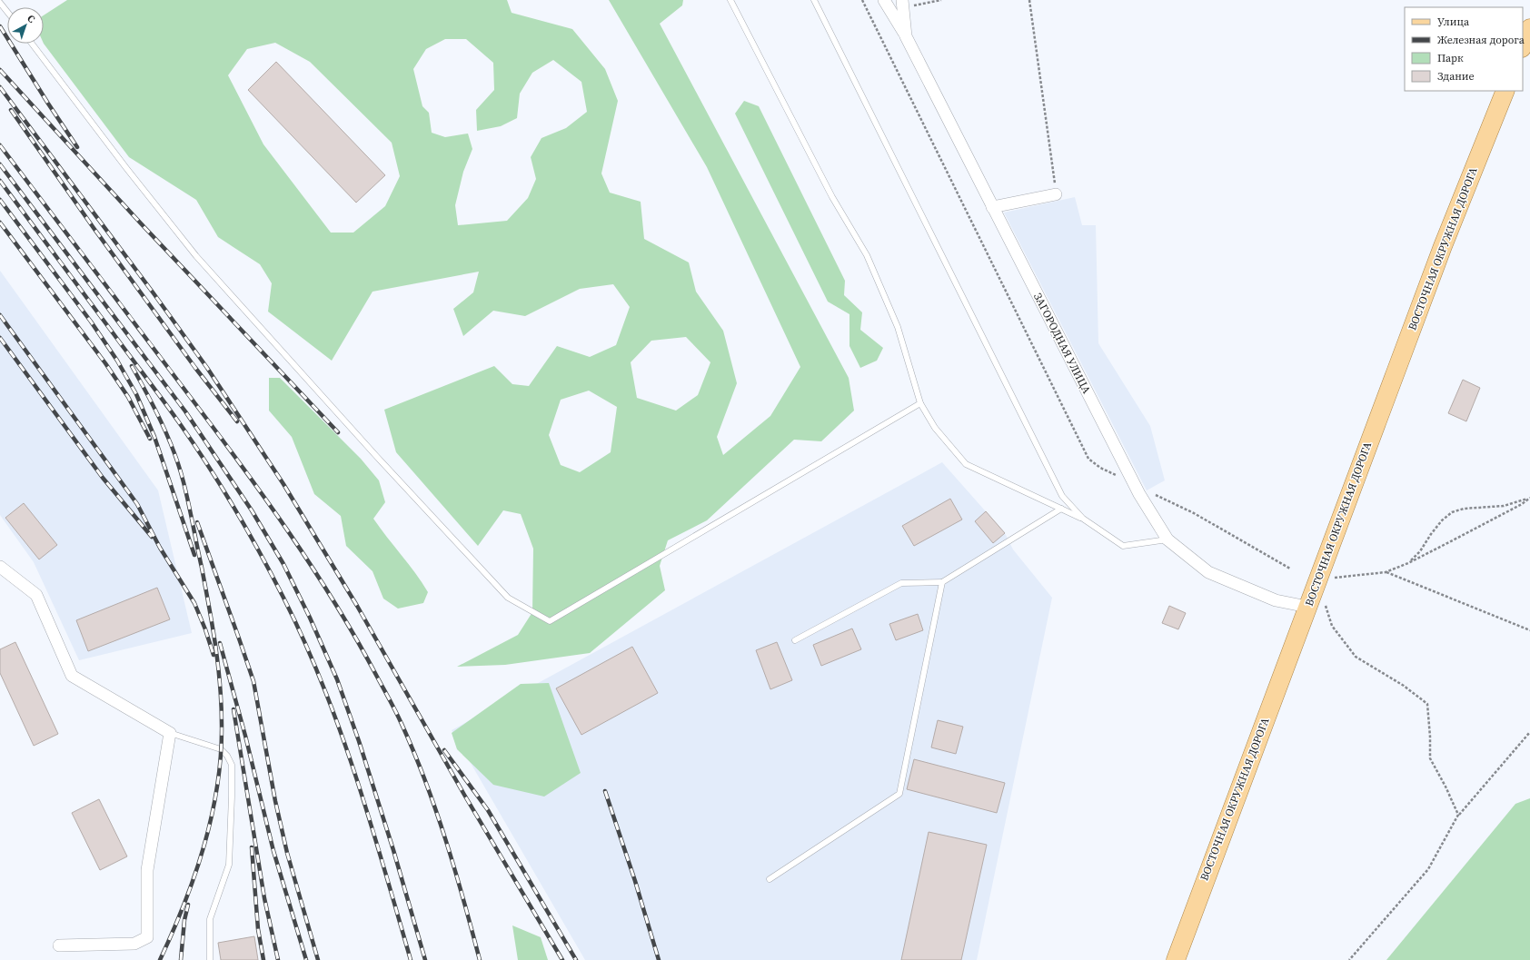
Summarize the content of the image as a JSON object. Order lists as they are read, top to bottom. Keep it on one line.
{"streets":{"main road":["ВОСТОЧНАЯ ОКРУЖНАЯ ДОРОГА"],"street":["ЗАГОРОДНАЯ УЛИЦА"]},"crossings":[["ВОСТОЧНАЯ ОКРУЖНАЯ ДОРОГА","ЗАГОРОДНАЯ УЛИЦА"]],"legend":["Улица","Железная дорога","Парк","Здание"],"north":"top right"}
